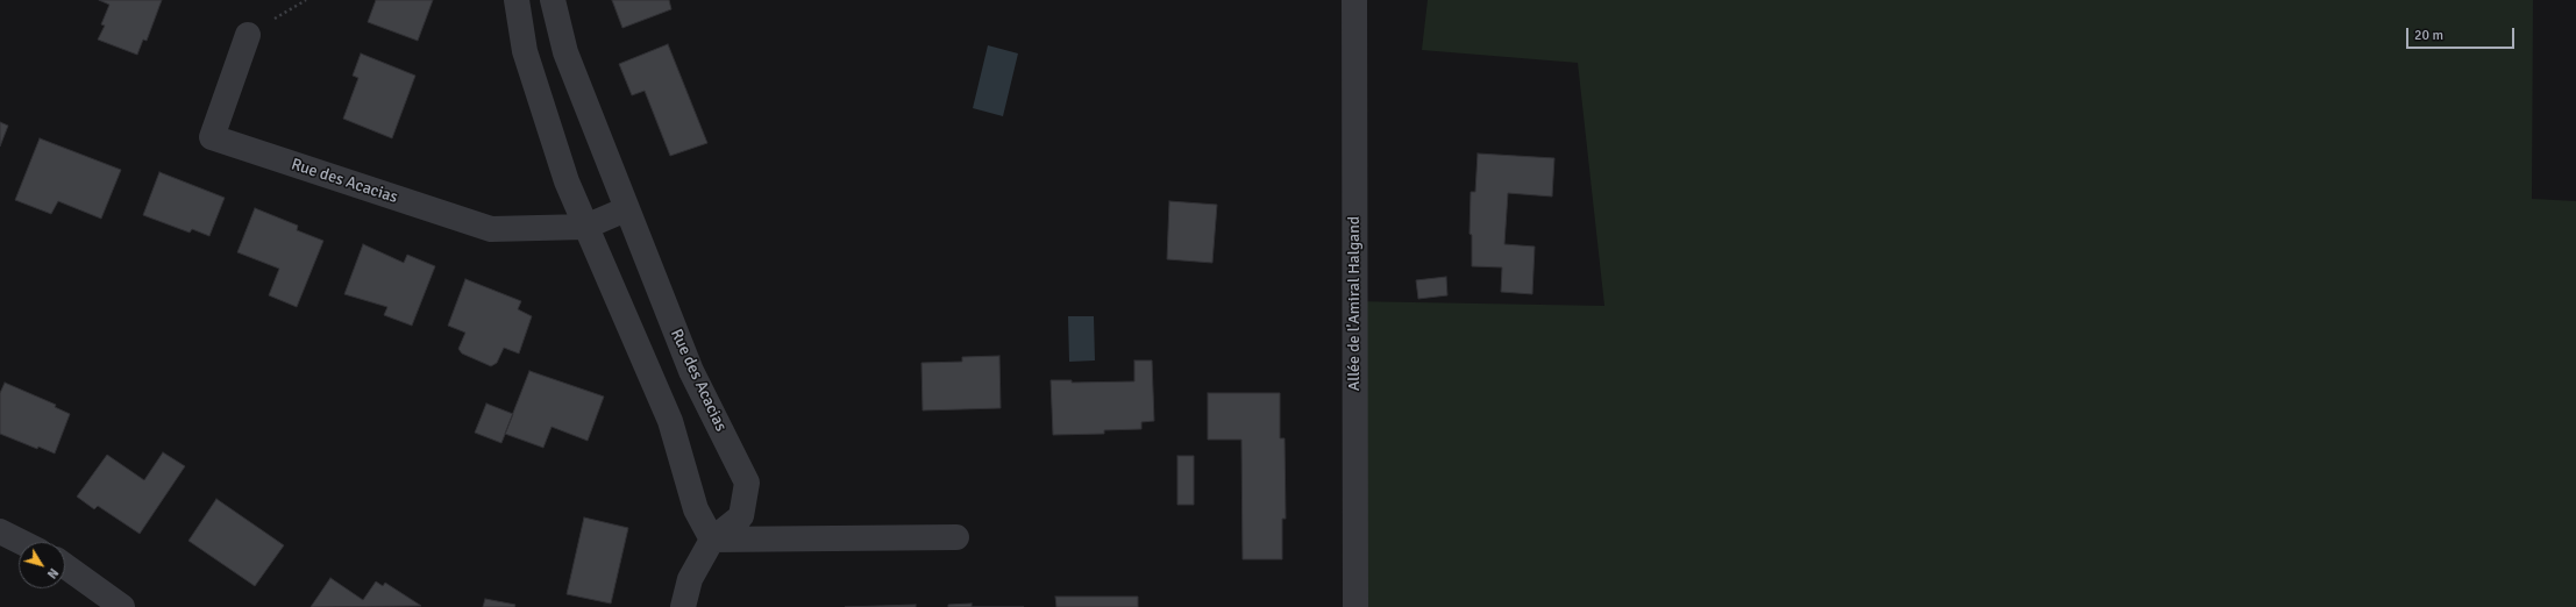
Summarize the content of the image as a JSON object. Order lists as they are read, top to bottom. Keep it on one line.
{"streets":{"street":["Rue des Acacias","Allée de l'Amiral Halgand"]},"scale_bar":"20 m","north":"bottom right"}
